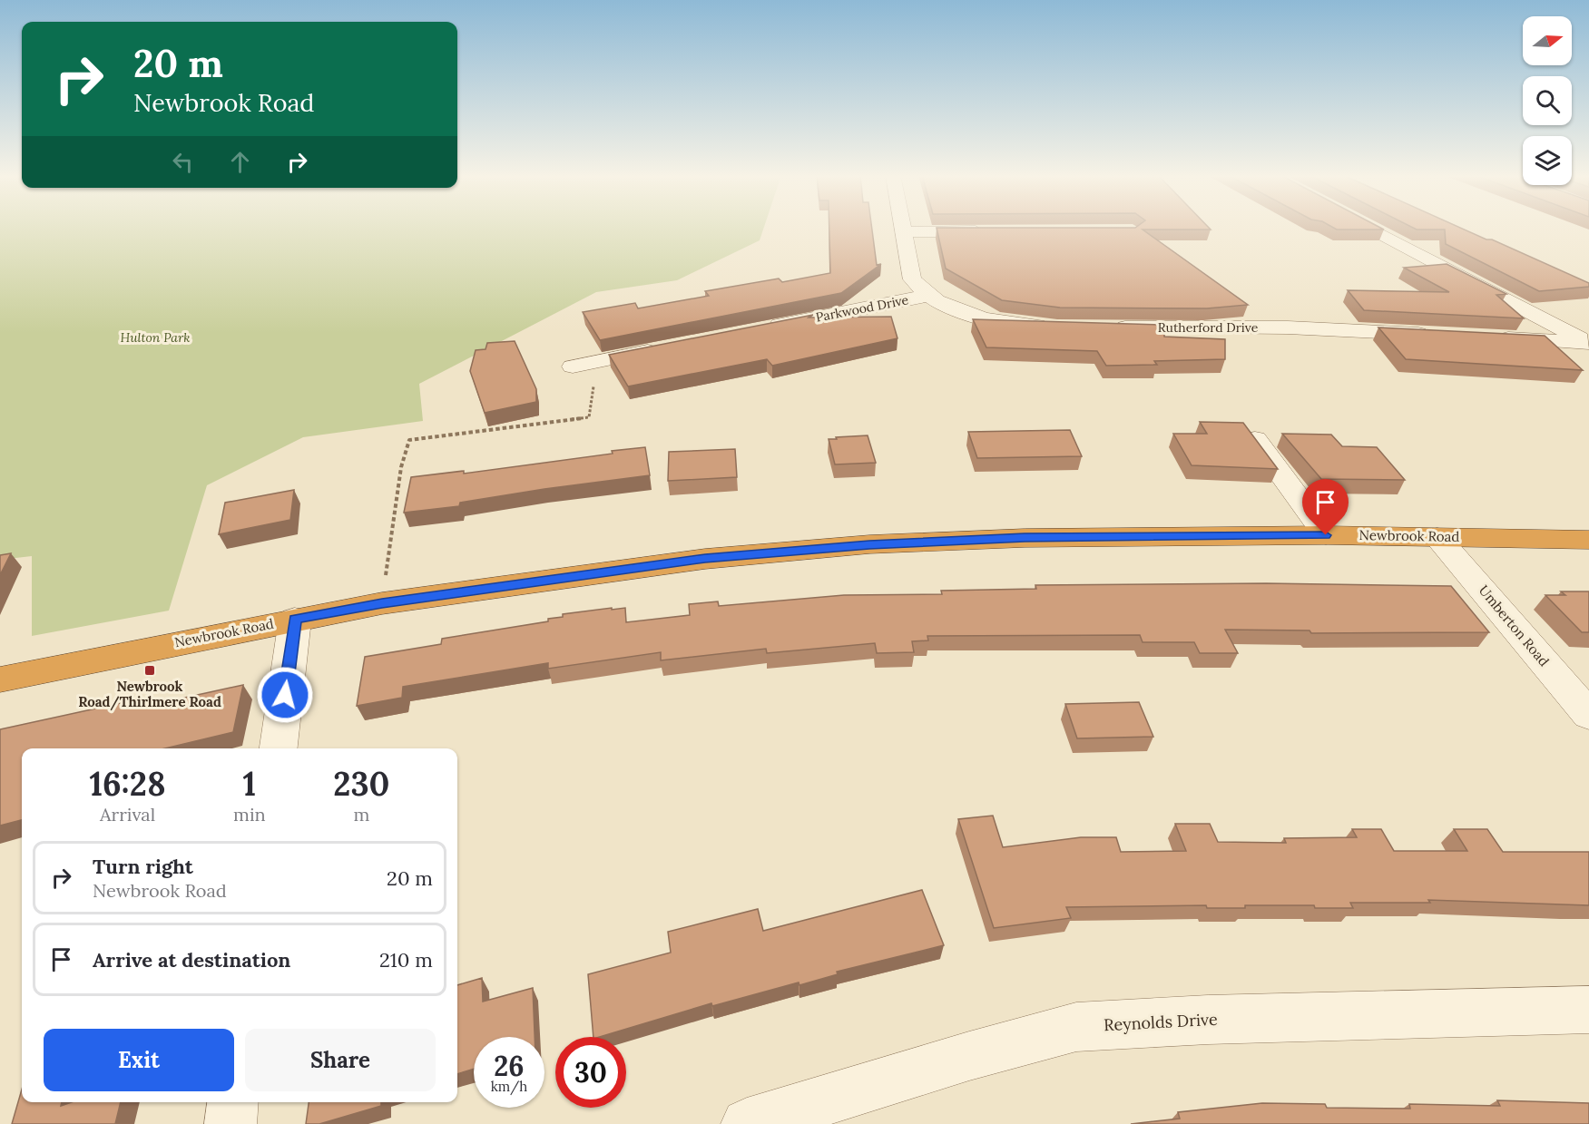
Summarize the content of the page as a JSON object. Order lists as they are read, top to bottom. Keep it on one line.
{"streets":{"highway":["Newbrook Road"],"street":["Parkwood Drive","Rutherford Drive","Umberton Road","Reynolds Drive"]},"crossings":[["Newbrook Road","Umberton Road"]],"parks":["Hulton Park"],"places":{"transit":["Newbrook Road/Thirlmere Road"]},"north":"right","page":{"turn":["20 m","Newbrook Road"],"eta":["16:28","Arrival","1","min","230","m"],"list":[{"name":"Turn right","note":"Newbrook Road","value":"20 m"},{"name":"Arrive at destination","value":"210 m"}],"buttons":["Exit","Share"],"speed":"26 km/h","limit":"30"}}
